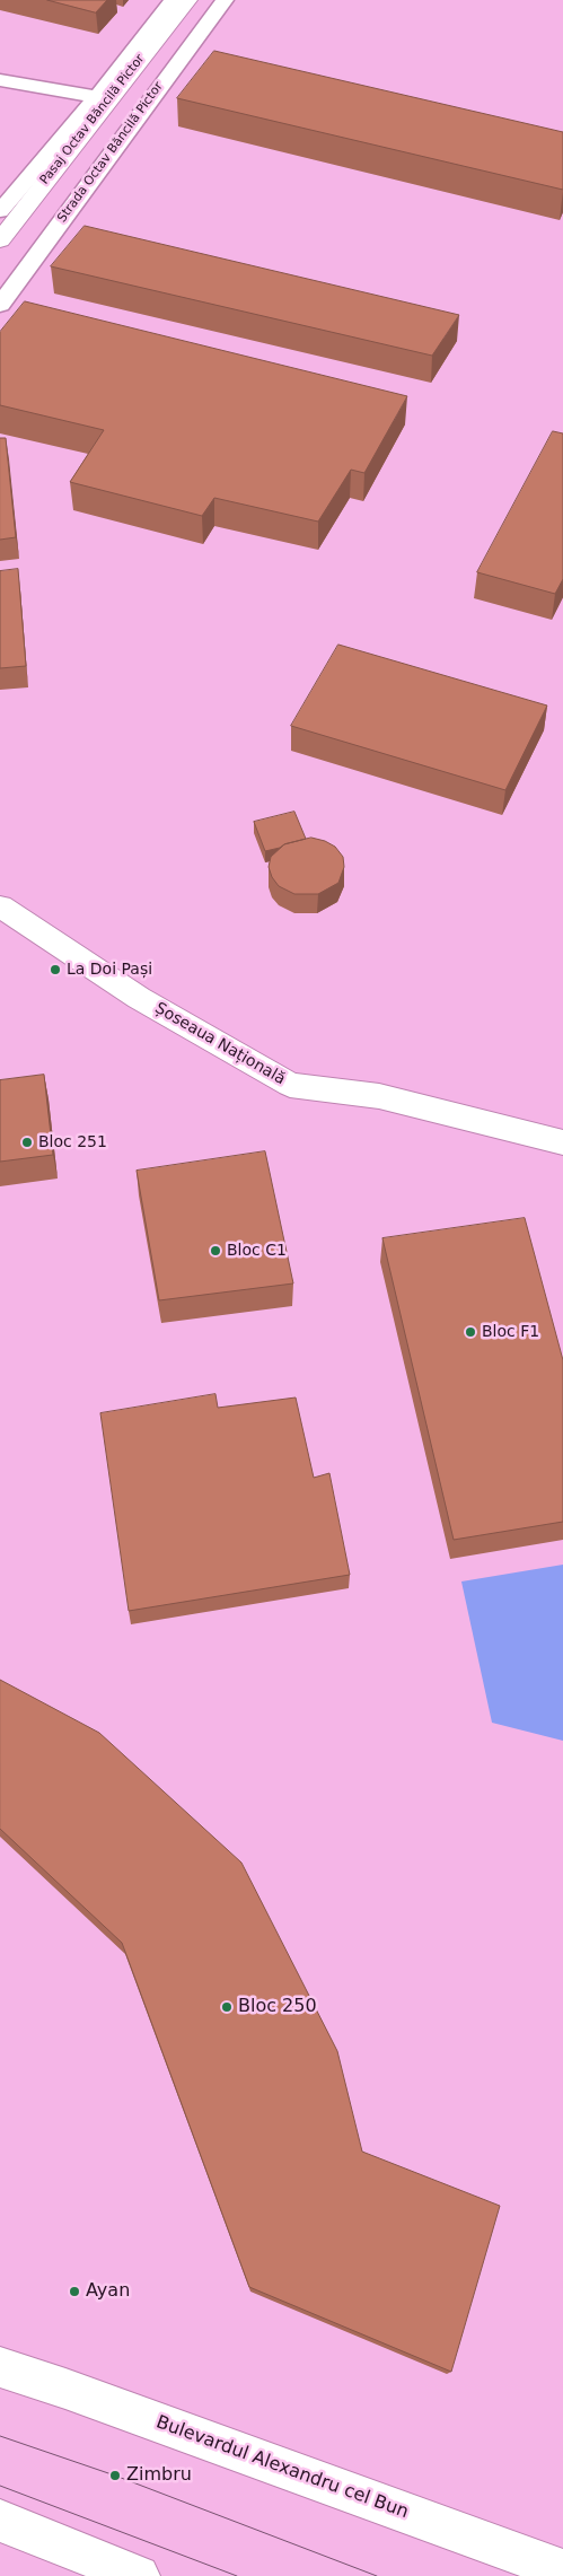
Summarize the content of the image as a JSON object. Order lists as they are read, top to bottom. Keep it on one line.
{"streets":{"street":["Pasaj Octav Băncilă Pictor","Șoseaua Națională","Bulevardul Alexandru cel Bun"],"lane":["Strada Octav Băncilă Pictor"]},"places":["La Doi Pași","Bloc 251","Bloc C1","Bloc F1","Bloc 250","Ayan","Zimbru"]}
